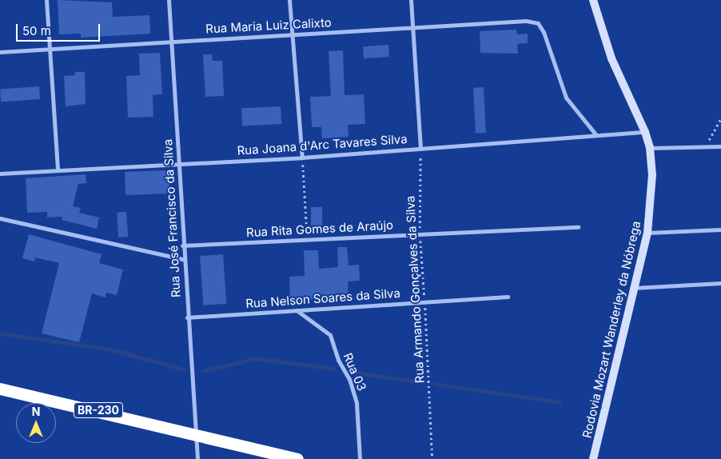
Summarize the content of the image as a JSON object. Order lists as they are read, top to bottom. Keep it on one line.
{"streets":{"highway":["BR-230"],"main road":["Rodovia Mozart Wanderley da Nóbrega"],"street":["Rua Maria Luiz Calixto","Rua Joana d'Arc Tavares Silva","Rua José Francisco da Silva","Rua Rita Gomes de Araújo","Rua Nelson Soares da Silva","Rua 03"],"path":["Rua Armando Gonçalves da Silva"]},"crossings":[["Rua Maria Luiz Calixto","Rua Joana d'Arc Tavares Silva"],["Rua Maria Luiz Calixto","Rua José Francisco da Silva"],["Rua Joana d'Arc Tavares Silva","Rua José Francisco da Silva"],["Rua Joana d'Arc Tavares Silva","Rua Armando Gonçalves da Silva"],["Rua Joana d'Arc Tavares Silva","Rodovia Mozart Wanderley da Nóbrega"],["Rua José Francisco da Silva","Rua Rita Gomes de Araújo"],["Rua José Francisco da Silva","Rua Nelson Soares da Silva"],["Rua José Francisco da Silva","BR-230"],["Rua Rita Gomes de Araújo","Rua Armando Gonçalves da Silva"],["Rua Armando Gonçalves da Silva","Rua Nelson Soares da Silva"],["Rua Nelson Soares da Silva","Rua 03"]],"scale_bar":"50 m","north":"top"}
